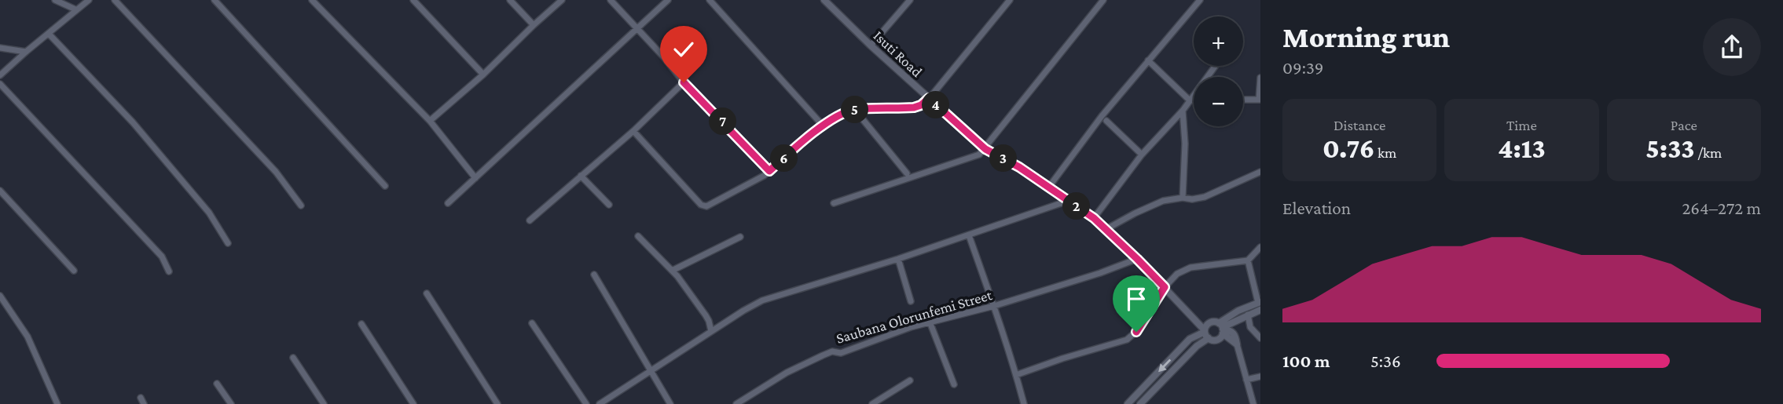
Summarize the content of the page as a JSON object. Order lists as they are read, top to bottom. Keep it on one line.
{"streets":{"street":["Isuti Road","Saubana Olorunfemi Street"]},"crossings":[["Isuti Road","Saubana Olorunfemi Street"]],"page":{"heading":["Morning run","09:39"],"map_buttons":["+","−"],"pins":["4","5","7","3","6","2"],"stats":[["Distance","0.76 km"],["Time","4:13"],["Pace","5:33 /km"]],"chart":["Elevation","264–272 m"],"list":[{"name":"100 m","note":"5:36"}]}}
